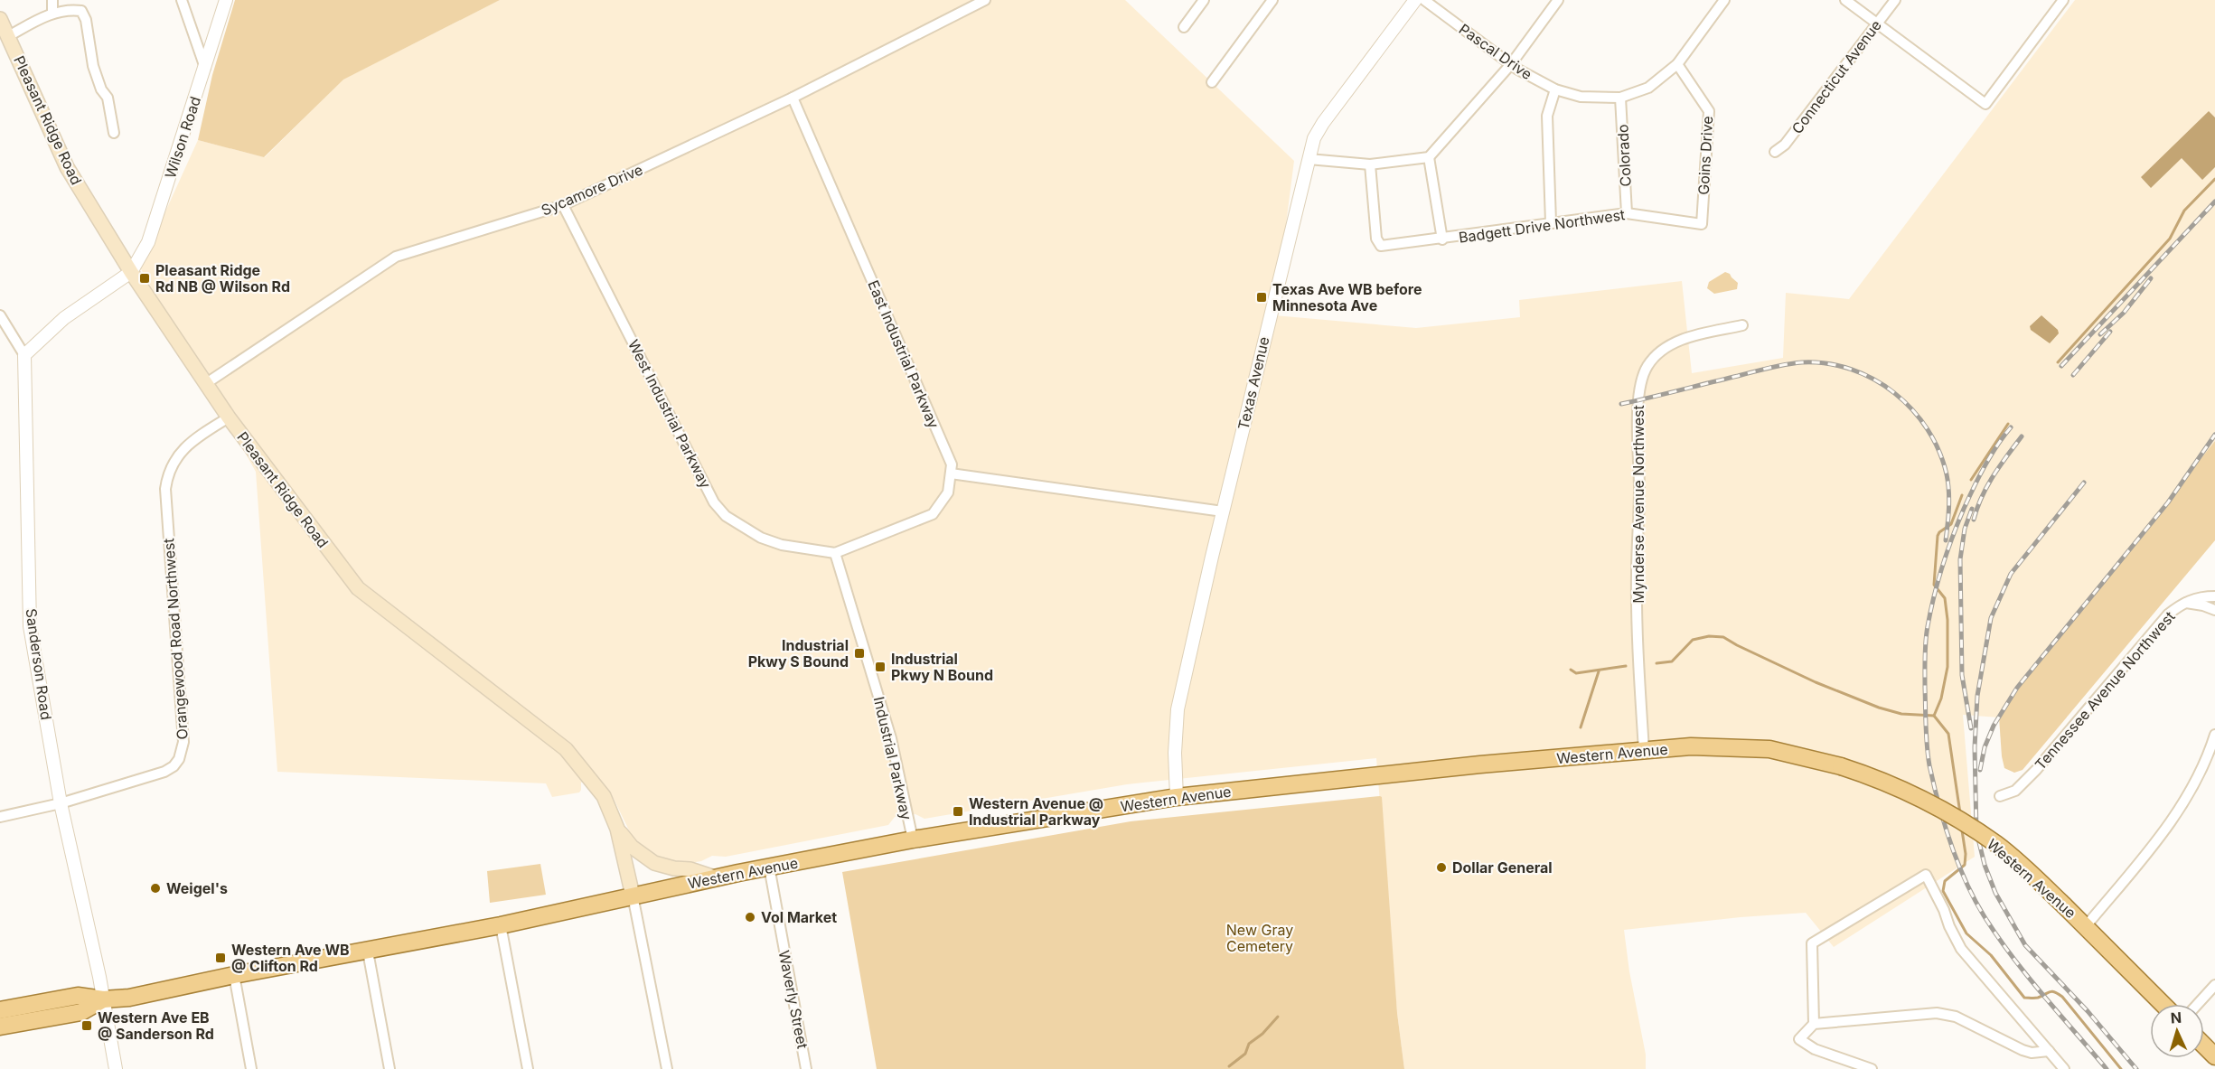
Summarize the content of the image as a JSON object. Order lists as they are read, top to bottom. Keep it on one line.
{"streets":{"main road":["Pleasant Ridge Road","Western Avenue"],"street":["Pascal Drive","Connecticut Avenue","Wilson Road","Colorado","Goins Drive","Sycamore Drive","Badgett Drive Northwest","East Industrial Parkway","Texas Avenue","West Industrial Parkway","Mynderse Avenue Northwest","Orangewood Road Northwest","Sanderson Road","Tennessee Avenue Northwest","Industrial Parkway","Waverly Street"]},"crossings":[["Pascal Drive","Colorado"],["Pascal Drive","Goins Drive"],["Pleasant Ridge Road","Wilson Road"],["Pleasant Ridge Road","Sycamore Drive"],["Pleasant Ridge Road","Orangewood Road Northwest"],["Pleasant Ridge Road","Western Avenue"],["Colorado","Badgett Drive Northwest"],["Goins Drive","Badgett Drive Northwest"],["Sycamore Drive","East Industrial Parkway"],["Sycamore Drive","West Industrial Parkway"],["East Industrial Parkway","West Industrial Parkway"],["East Industrial Parkway","Industrial Parkway"],["Texas Avenue","Western Avenue"],["West Industrial Parkway","Industrial Parkway"],["Mynderse Avenue Northwest","Western Avenue"],["Orangewood Road Northwest","Sanderson Road"],["Sanderson Road","Western Avenue"],["Western Avenue","Industrial Parkway"],["Western Avenue","Waverly Street"]],"parks":["New Gray Cemetery"],"places":{"transit":["Pleasant Ridge Rd NB @ Wilson Rd","Texas Ave WB before Minnesota Ave","Industrial Pkwy S Bound","Industrial Pkwy N Bound","Western Avenue @ Industrial Parkway","Western Ave WB @ Clifton Rd","Western Ave EB @ Sanderson Rd"],"other":["Dollar General","Weigel's","Vol Market"]},"north":"top"}
